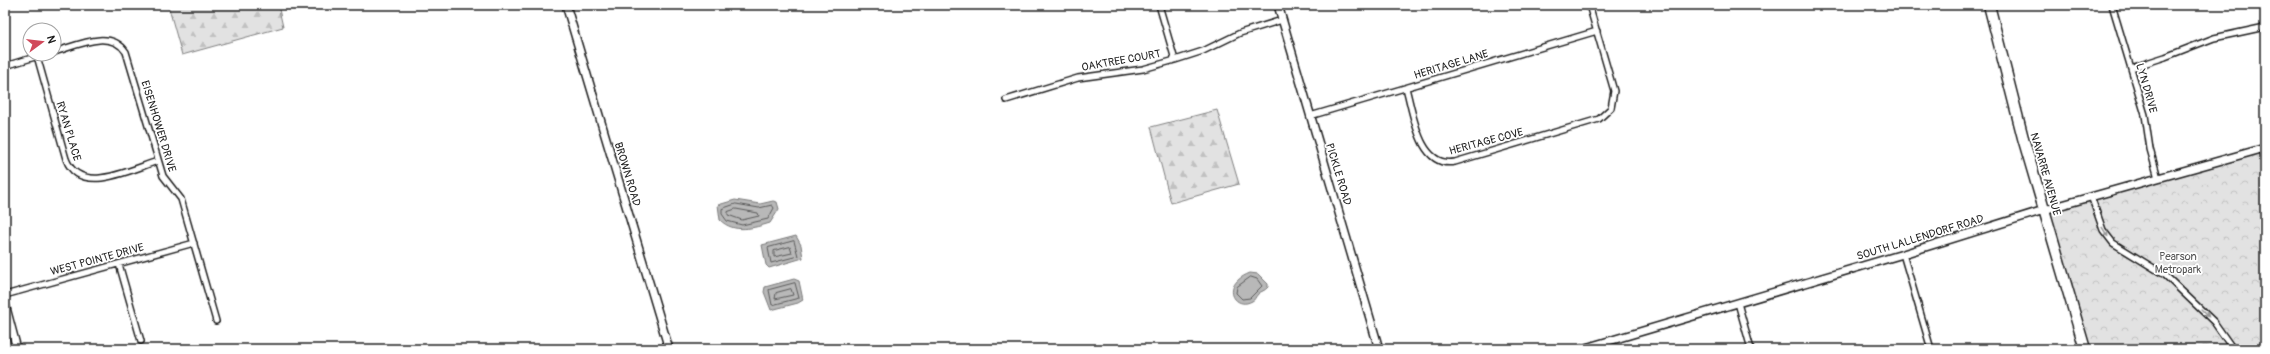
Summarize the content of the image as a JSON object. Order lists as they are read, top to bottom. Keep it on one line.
{"streets":{"highway":["NAVARRE AVENUE"],"street":["OAKTREE COURT","HERITAGE LANE","LYN DRIVE","EISENHOWER DRIVE","RYAN PLACE","HERITAGE COVE","BROWN ROAD","PICKLE ROAD","SOUTH LALLENDORF ROAD","WEST POINTE DRIVE"]},"crossings":[["OAKTREE COURT","PICKLE ROAD"],["HERITAGE LANE","HERITAGE COVE"],["HERITAGE LANE","PICKLE ROAD"],["LYN DRIVE","SOUTH LALLENDORF ROAD"],["EISENHOWER DRIVE","RYAN PLACE"],["EISENHOWER DRIVE","WEST POINTE DRIVE"],["NAVARRE AVENUE","SOUTH LALLENDORF ROAD"]],"parks":["Pearson Metropark"],"north":"right"}
